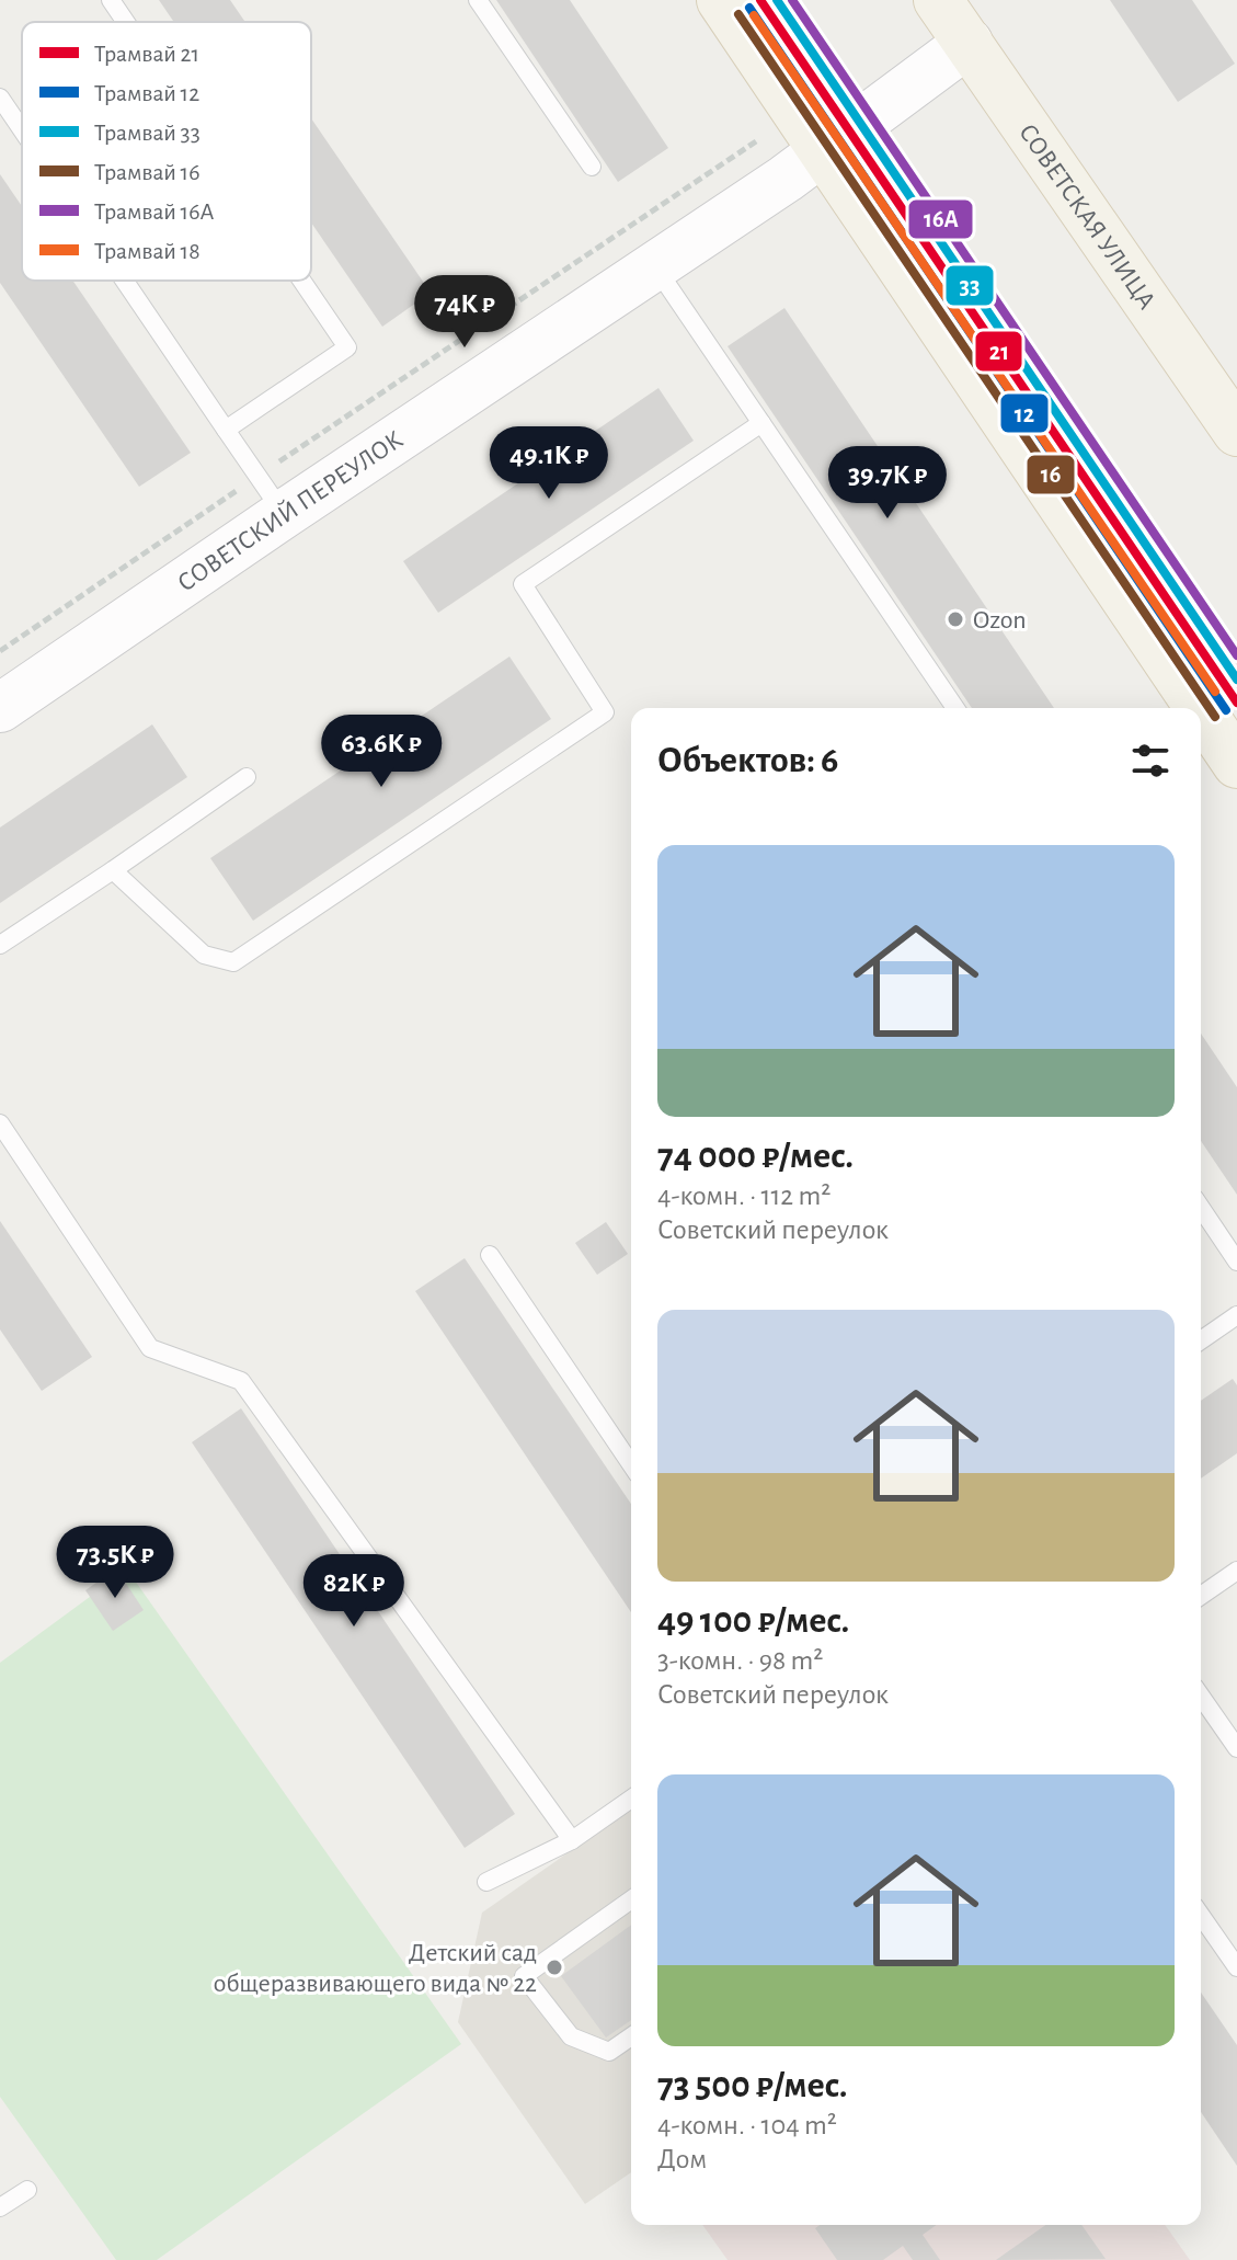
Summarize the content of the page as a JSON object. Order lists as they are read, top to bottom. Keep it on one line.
{"streets":{"main road":["СОВЕТСКАЯ УЛИЦА"],"street":["СОВЕТСКИЙ ПЕРЕУЛОК"]},"crossings":[["СОВЕТСКАЯ УЛИЦА","СОВЕТСКИЙ ПЕРЕУЛОК"]],"places":["Ozon","Детский сад общеразвивающего вида № 22"],"lines":["tram line 21","tram line 33","tram line 16А","tram line 12","tram line 16","tram line 18"],"legend":["Трамвай 21","Трамвай 12","Трамвай 33","Трамвай 16","Трамвай 16А","Трамвай 18"],"page":{"price":["74K ₽","49.1K ₽","39.7K ₽","63.6K ₽","73.5K ₽","82K ₽"],"heading":"Объектов: 6","list":[{"name":"74 000 ₽/мес.","note":"4-комн. · 112 m² · Советский переулок"},{"name":"49 100 ₽/мес.","note":"3-комн. · 98 m² · Советский переулок"},{"name":"73 500 ₽/мес.","note":"4-комн. · 104 m² · Дом"}]}}
